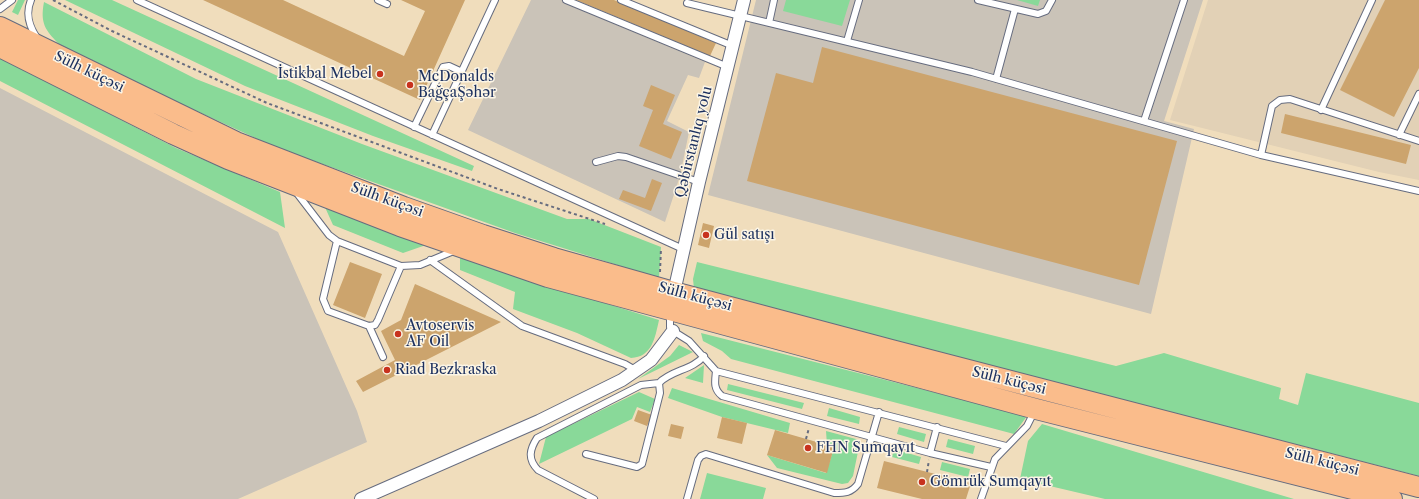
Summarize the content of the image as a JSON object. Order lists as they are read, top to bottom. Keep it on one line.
{"streets":{"highway":["Sülh küçəsi"],"street":["Qəbirstanlıq yolu"]},"crossings":[["Sülh küçəsi","Qəbirstanlıq yolu"]],"places":["İstikbal Mebel","McDonalds BağçaŞəhər","Gül satışı","Avtoservis AF Oil","Riad Bezkraska","FHN Sumqayıt","Gömrük Sumqayıt"]}
